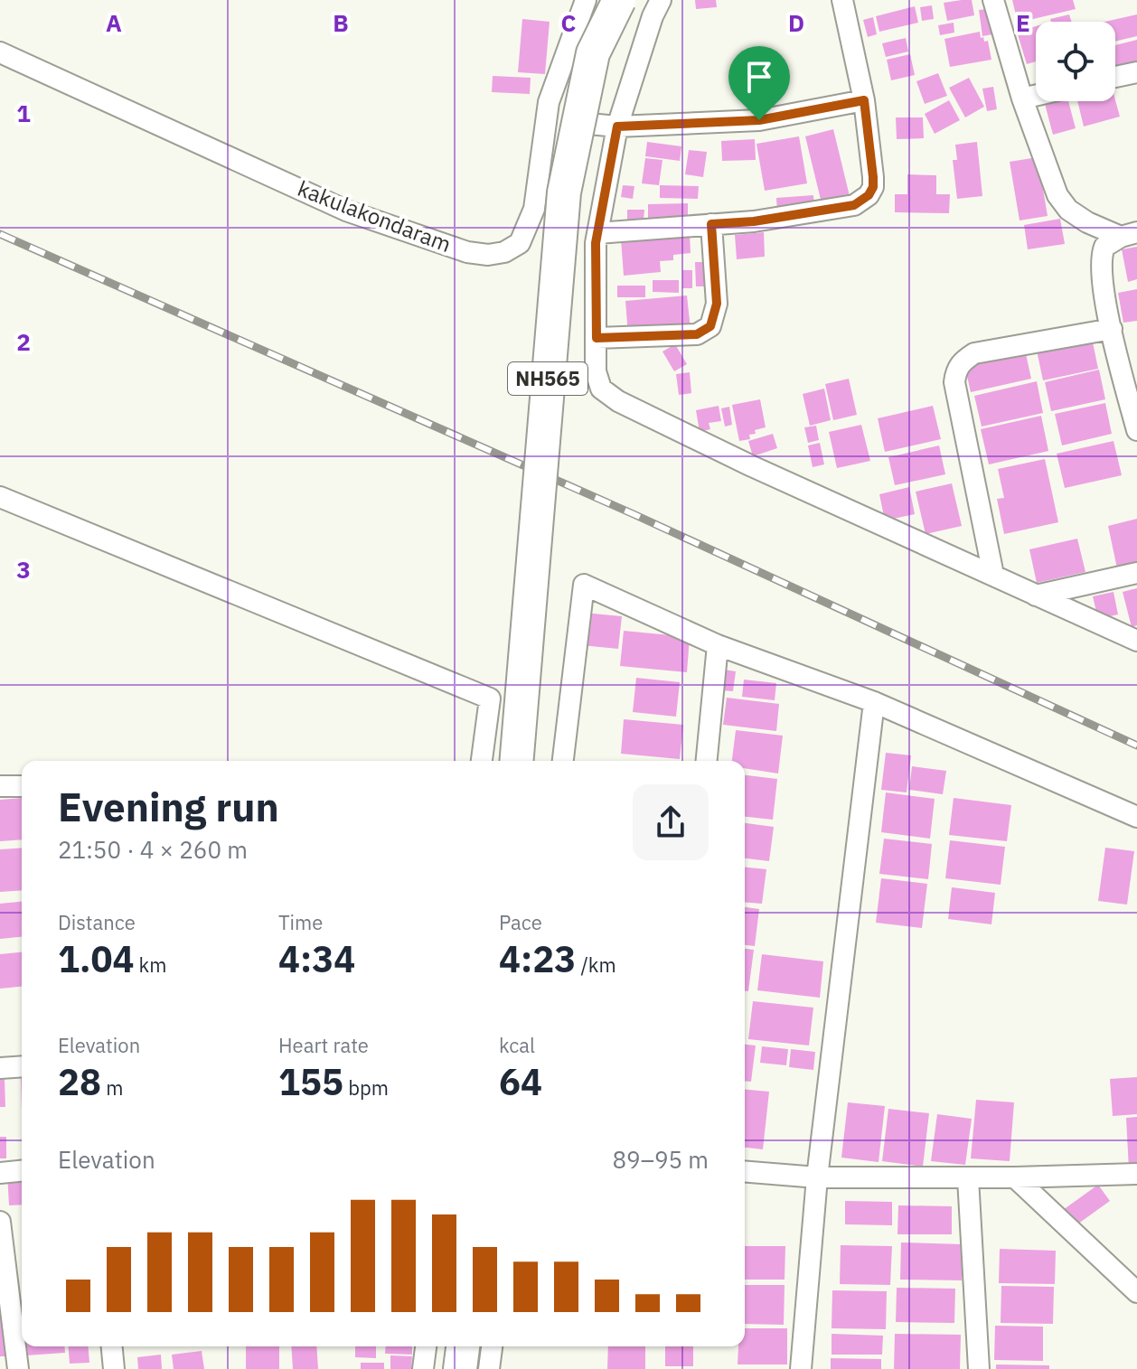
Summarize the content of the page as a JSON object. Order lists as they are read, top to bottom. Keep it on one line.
{"streets":{"highway":["NH565"],"street":["kakulakondaram"]},"page":{"heading":["Evening run","21:50 · 4 × 260 m"],"stats":[["Distance","1.04 km"],["Time","4:34"],["Pace","4:23 /km"],["Elevation","28 m"],["Heart rate","155 bpm"],["kcal","64"]],"chart":["Elevation","89–95 m"]},"grid":{"columns":["A","B","C","D","E"],"rows":["1","2","3"]}}
